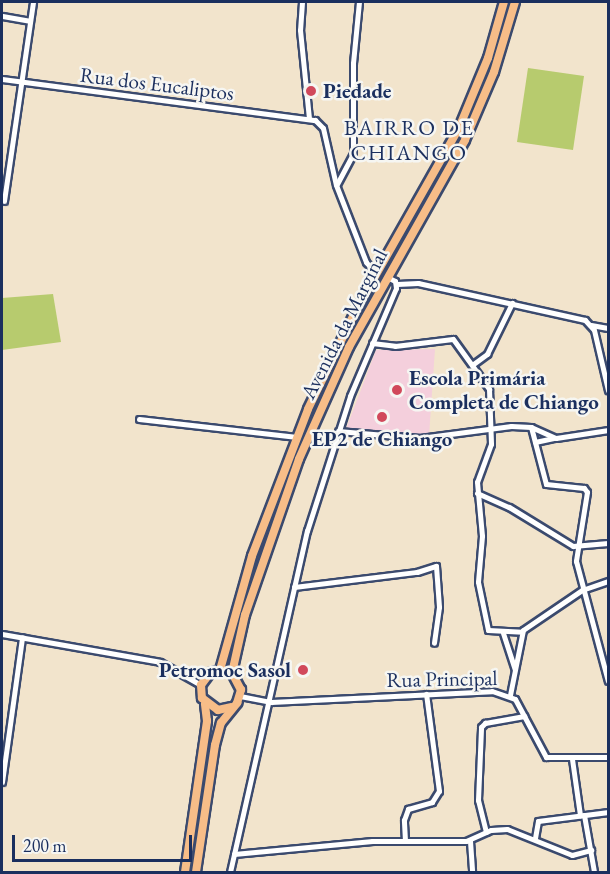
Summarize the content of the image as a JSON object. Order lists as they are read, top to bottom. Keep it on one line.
{"streets":{"main road":["Avenida da Marginal"],"street":["Rua dos Eucaliptos","Rua Principal"]},"crossings":[["Avenida da Marginal","Rua Principal"]],"districts":["BAIRRO DE CHIANGO"],"places":["Piedade","Escola Primária Completa de Chiango","EP2 de Chiango","Petromoc Sasol"],"scale_bar":"200 m"}
